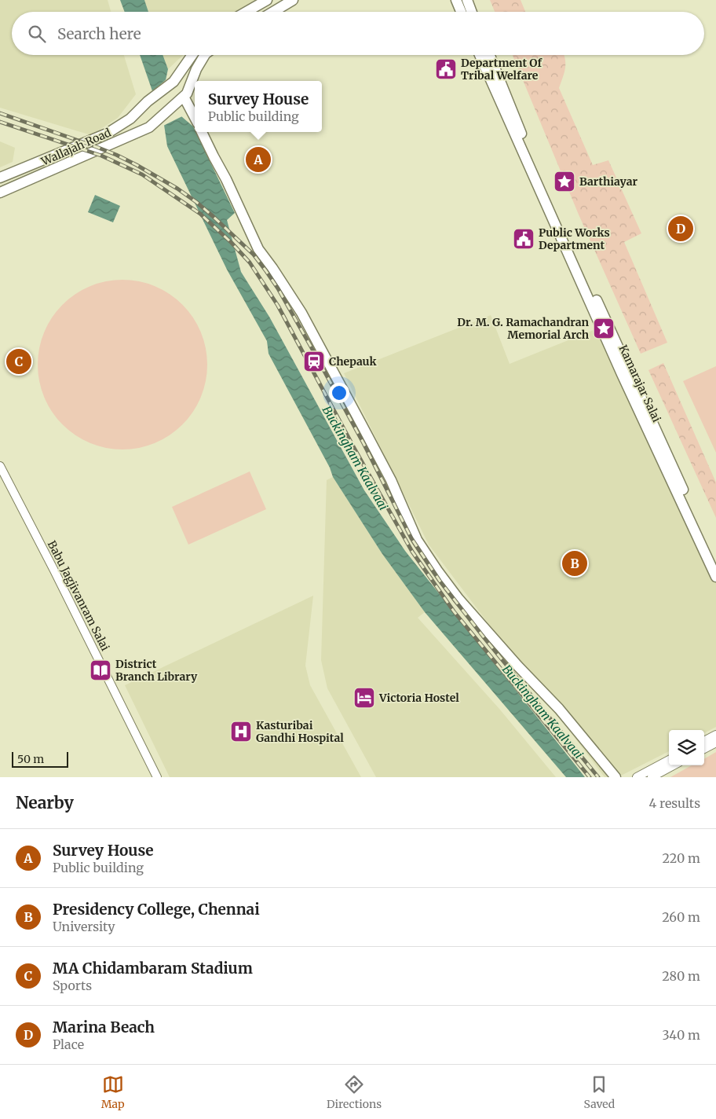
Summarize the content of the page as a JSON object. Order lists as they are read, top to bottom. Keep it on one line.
{"streets":{"main road":["Wallajah Road","Kamarajar Salai"],"street":["Babu Jagjivanram Salai"]},"water":["Buckingham Kaalvaai"],"places":{"public building":["Department Of Tribal Welfare","Public Works Department"],"place":["Barthiayar","Dr. M. G. Ramachandran Memorial Arch"],"station":["Chepauk"],"library":["District Branch Library"],"hotel":["Victoria Hostel"],"hospital":["Kasturibai Gandhi Hospital"]},"scale_bar":"50 m","page":{"search":"Search here","popup":["Survey House","Public building"],"pins":["A","D","C","B"],"scale":"50 m","heading":["Nearby","4 results"],"list":[{"mark":"A","name":"Survey House","note":"Public building","value":"220 m"},{"mark":"B","name":"Presidency College, Chennai","note":"University","value":"260 m"},{"mark":"C","name":"MA Chidambaram Stadium","note":"Sports","value":"280 m"},{"mark":"D","name":"Marina Beach","note":"Place","value":"340 m"}],"nav":["Map","Directions","Saved"]}}
